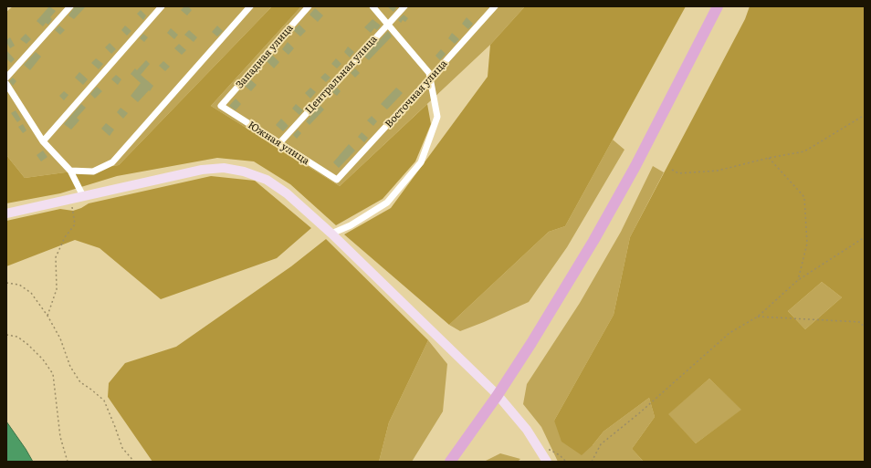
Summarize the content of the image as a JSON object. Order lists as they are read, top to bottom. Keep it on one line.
{"streets":{"street":["Западная улица","Центральная улица","Восточная улица","Южная улица"]},"crossings":[["Западная улица","Южная улица"],["Центральная улица","Южная улица"],["Восточная улица","Южная улица"]]}
